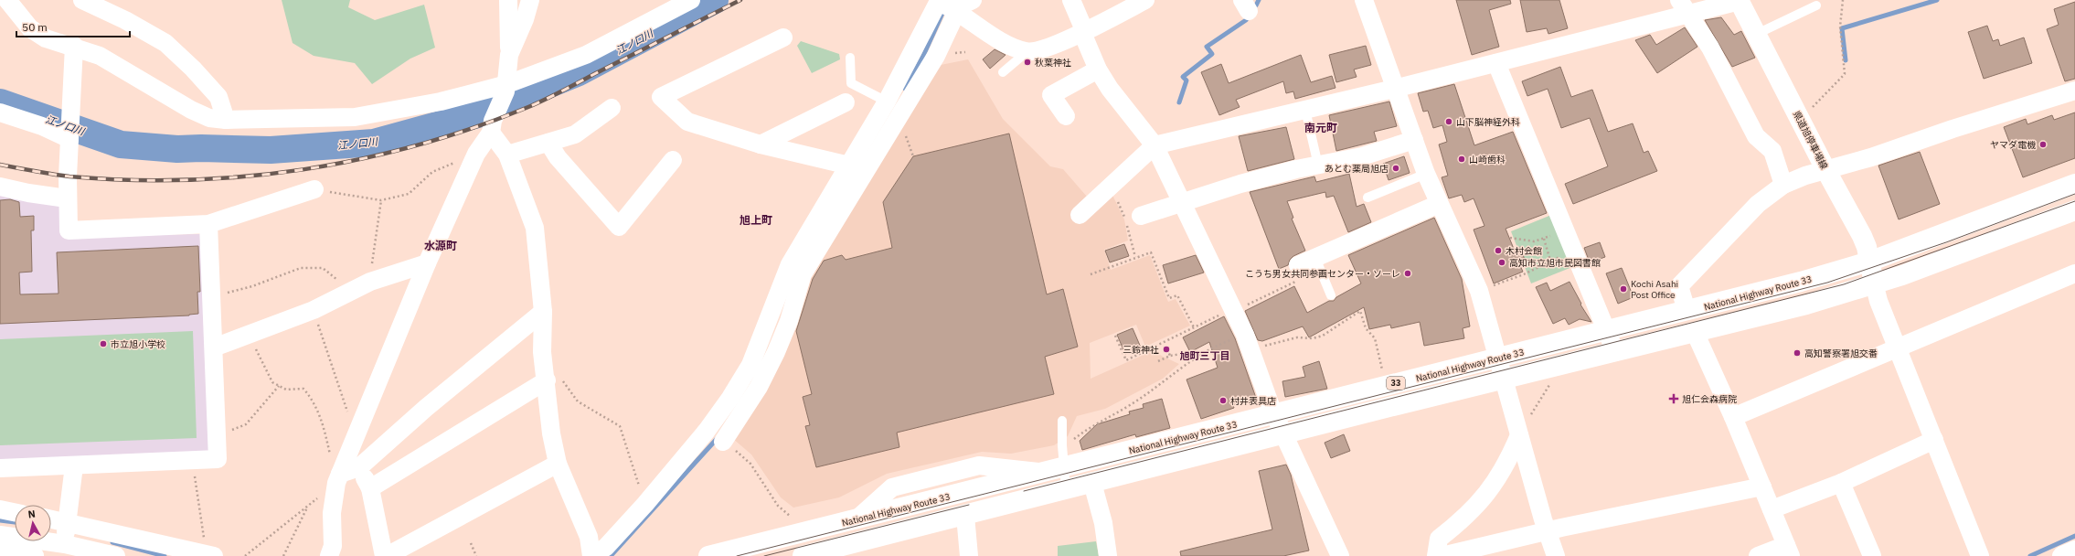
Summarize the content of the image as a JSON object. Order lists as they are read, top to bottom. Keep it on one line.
{"streets":{"main road":["県道旭停車場線","National Highway Route 33","33"]},"crossings":[["県道旭停車場線","National Highway Route 33"],["県道旭停車場線","33"]],"districts":["南元町","旭上町","水源町","旭町三丁目"],"water":["江ノ口川"],"places":{"other":["秋葉神社","山下脳神経外科","ヤマダ電機","山崎歯科","あとむ薬局旭店","木村会館","高知市立旭市民図書館","こうち男女共同参画センター・ソーレ","Kochi Asahi Post Office","市立旭小学校","三鈴神社","高知警察署旭交番","村井表具店"],"health":["旭仁会森病院"]},"scale_bar":"50 m","north":"top"}
